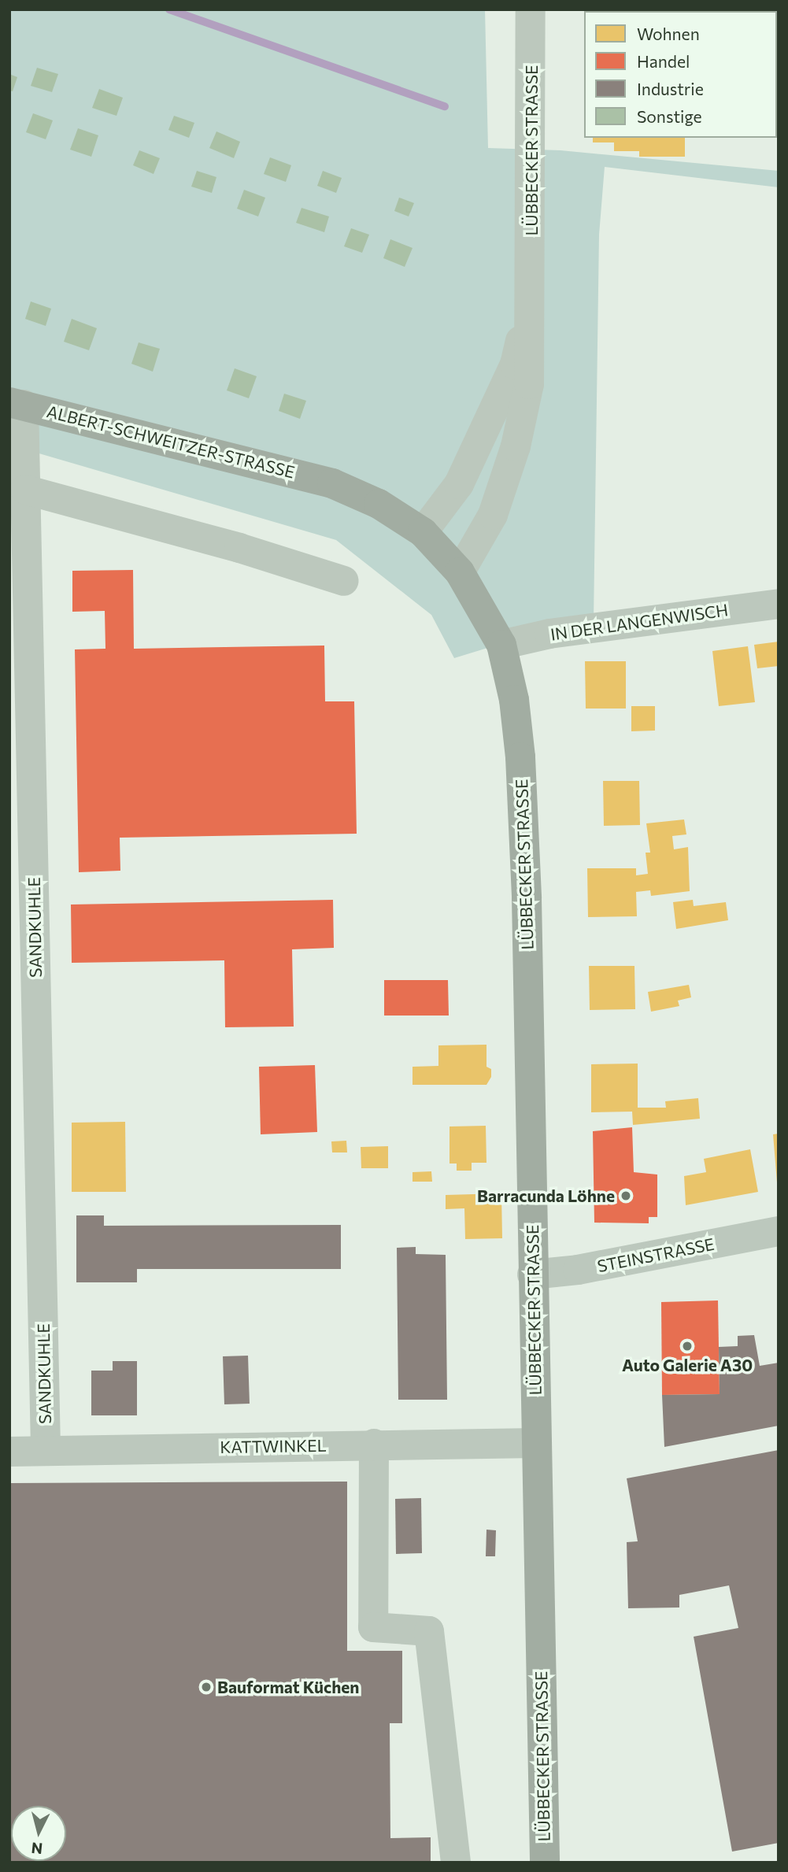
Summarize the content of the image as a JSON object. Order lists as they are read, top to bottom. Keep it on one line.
{"streets":{"main road":["LÜBBECKER STRASSE","ALBERT-SCHWEITZER-STRASSE"],"street":["IN DER LANGENWISCH","SANDKUHLE","STEINSTRASSE","KATTWINKEL"]},"crossings":[["LÜBBECKER STRASSE","ALBERT-SCHWEITZER-STRASSE"],["LÜBBECKER STRASSE","IN DER LANGENWISCH"],["LÜBBECKER STRASSE","STEINSTRASSE"],["LÜBBECKER STRASSE","KATTWINKEL"],["ALBERT-SCHWEITZER-STRASSE","SANDKUHLE"],["SANDKUHLE","KATTWINKEL"]],"places":["Barracunda Löhne","Auto Galerie A30","Bauformat Küchen"],"legend":["Wohnen","Handel","Industrie","Sonstige"],"north":"bottom"}
